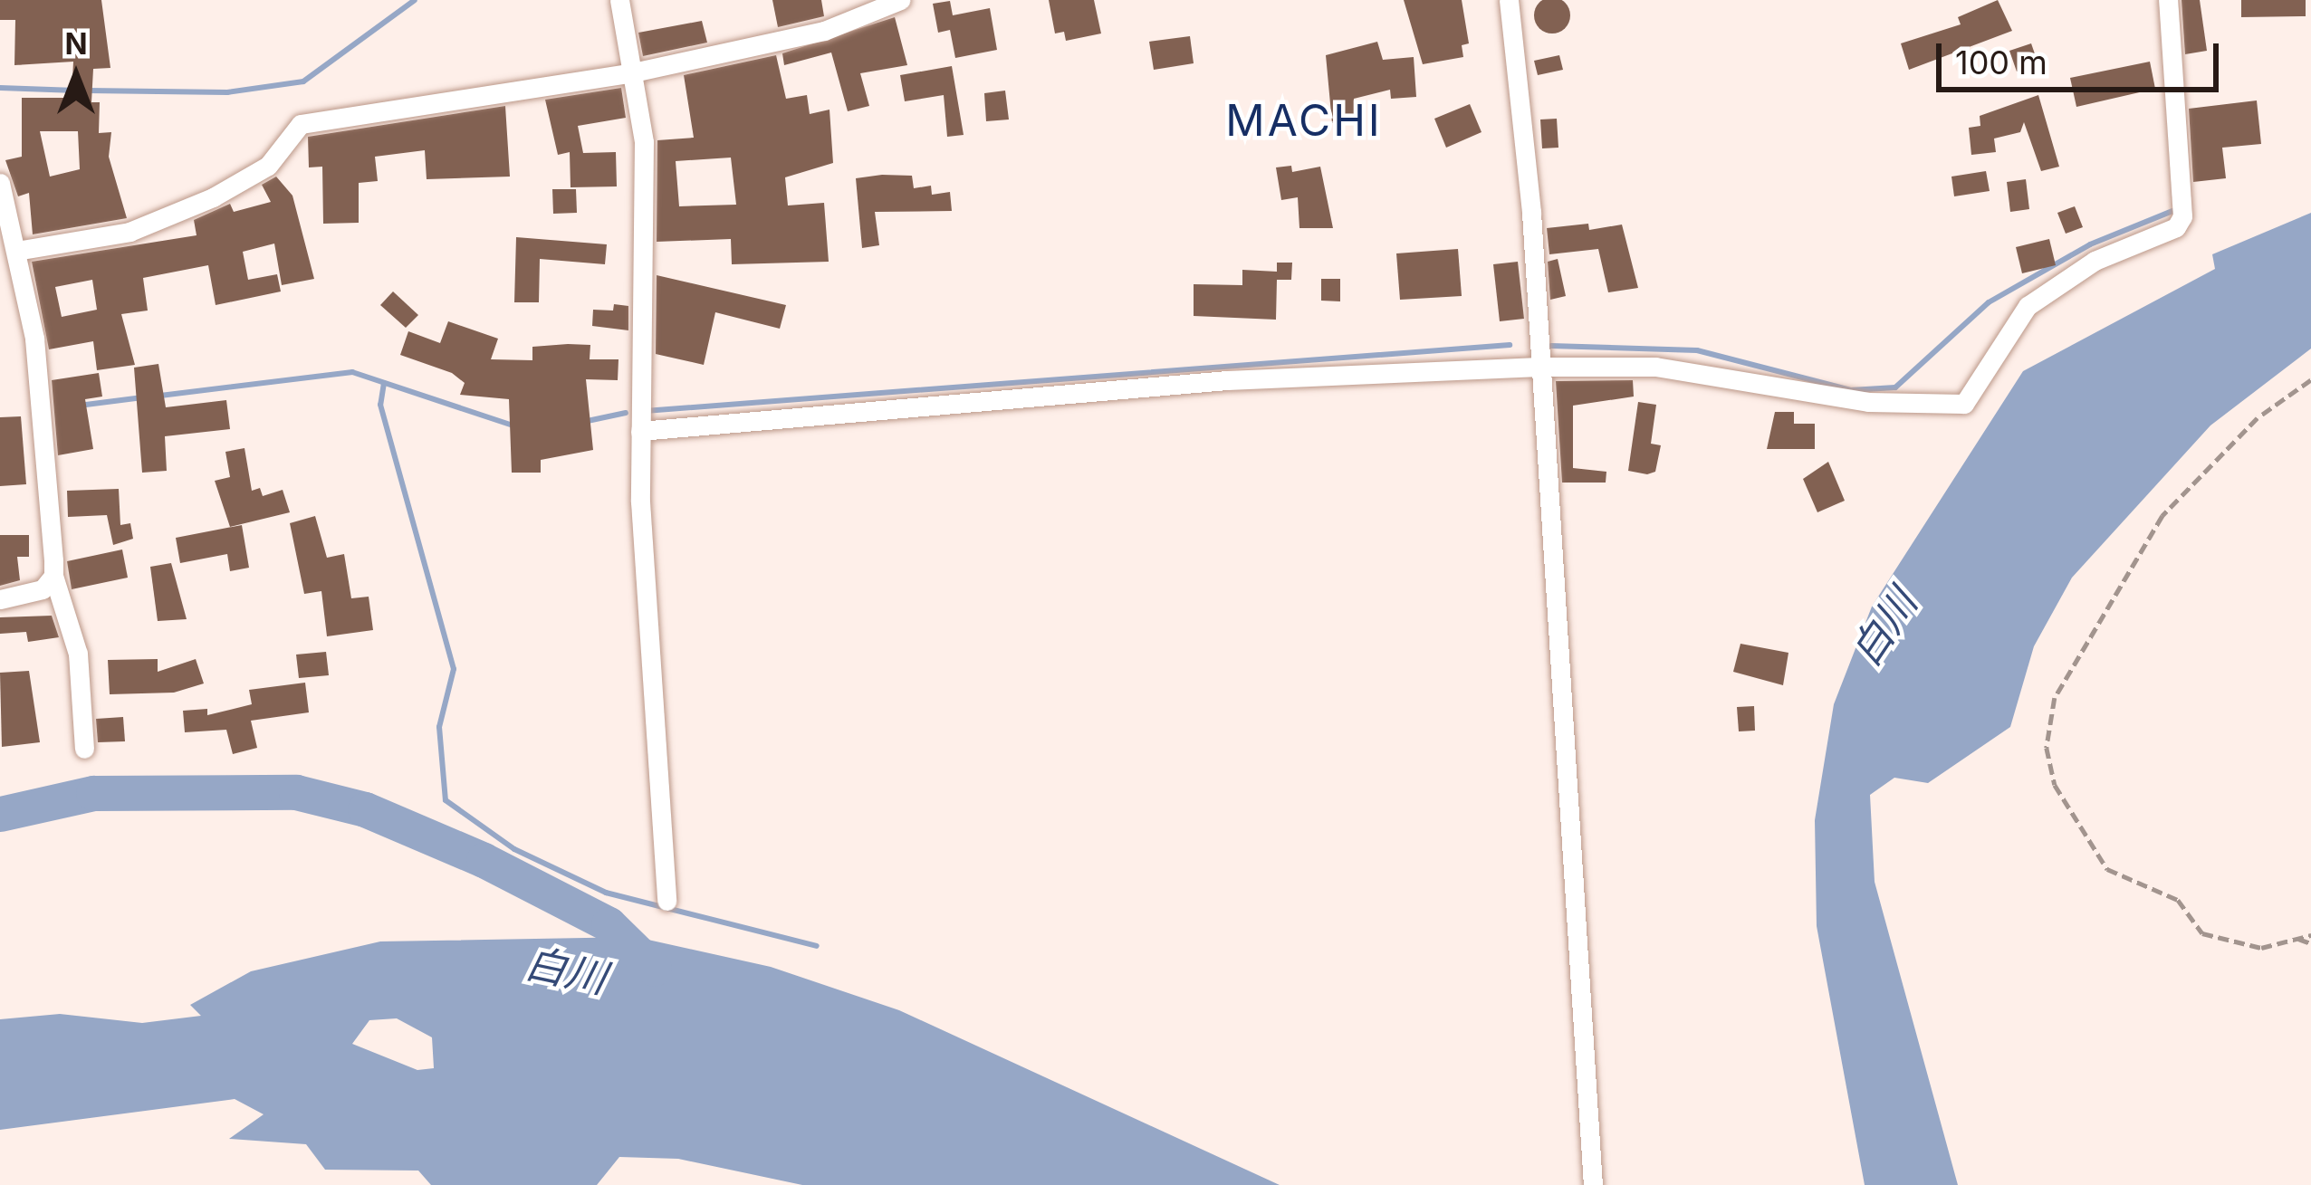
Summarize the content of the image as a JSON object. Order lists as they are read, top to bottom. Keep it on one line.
{"districts":["MACHI"],"water":["白川"],"scale_bar":"100 m","north":"top"}
